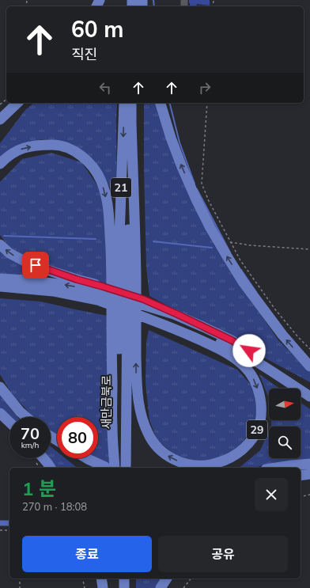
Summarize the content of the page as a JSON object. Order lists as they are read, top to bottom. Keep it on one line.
{"streets":{"highway":["21","새만금북로","29"]},"crossings":[["21","29"],["새만금북로","29"]],"north":"right","page":{"turn":["60 m","직진"],"speed":"70 km/h","limit":"80","heading":["1 분","270 m · 18:08"],"buttons":["종료","공유"]}}
